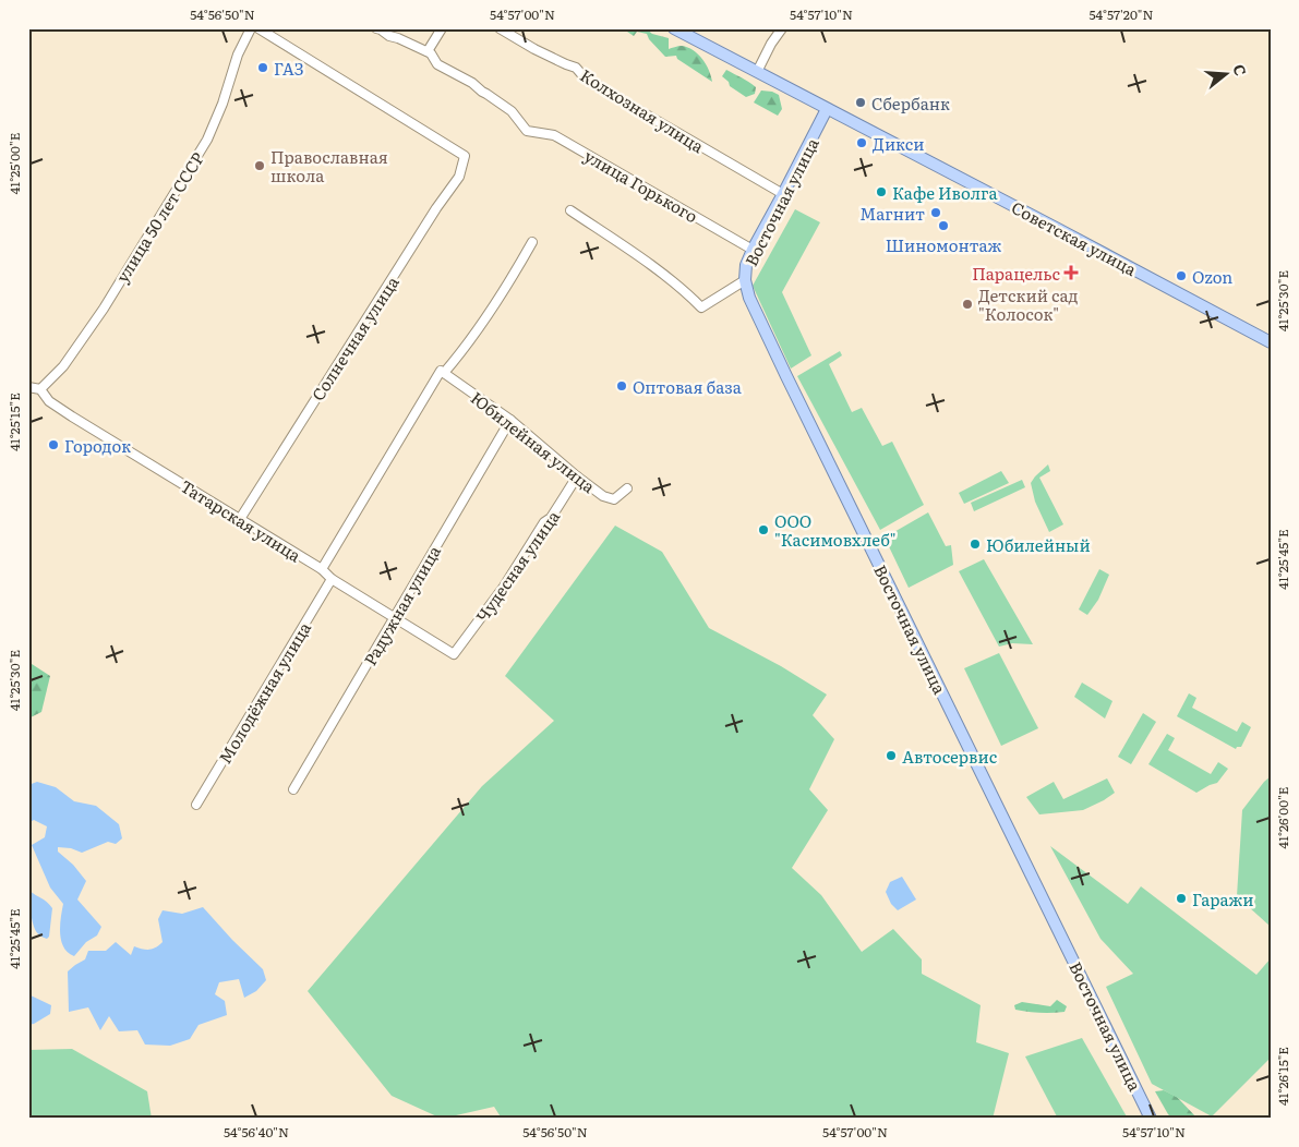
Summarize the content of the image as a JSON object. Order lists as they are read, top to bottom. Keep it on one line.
{"streets":{"main road":["Восточная улица","Советская улица"],"street":["Колхозная улица","улица Горького","улица 50 лет СССР","Солнечная улица","Юбилейная улица","Татарская улица","Чудесная улица","Радужная улица","Молодёжная улица"]},"crossings":[["Колхозная улица","Восточная улица"],["улица Горького","Восточная улица"],["Восточная улица","Советская улица"],["улица 50 лет СССР","Татарская улица"],["Солнечная улица","Татарская улица"],["Юбилейная улица","Чудесная улица"],["Юбилейная улица","Радужная улица"],["Татарская улица","Чудесная улица"],["Татарская улица","Радужная улица"],["Татарская улица","Молодёжная улица"]],"places":{"other":["ГАЗ","Сбербанк","Дикси","Православная школа","Кафе Иволга","Магнит","Шиномонтаж","Ozon","Детский сад \"Колосок\"","Оптовая база","Городок","ООО \"Касимовхлеб\"","Юбилейный","Автосервис","Гаражи"],"health":["Парацельс"]},"north":"right","coordinates":["54°56'50\"N","54°57'00\"N","54°57'10\"N","54°57'20\"N","41°25'00\"E","41°25'30\"E","41°25'15\"E","41°25'45\"E","41°26'00\"E","41°26'15\"E","54°56'40\"N"]}
